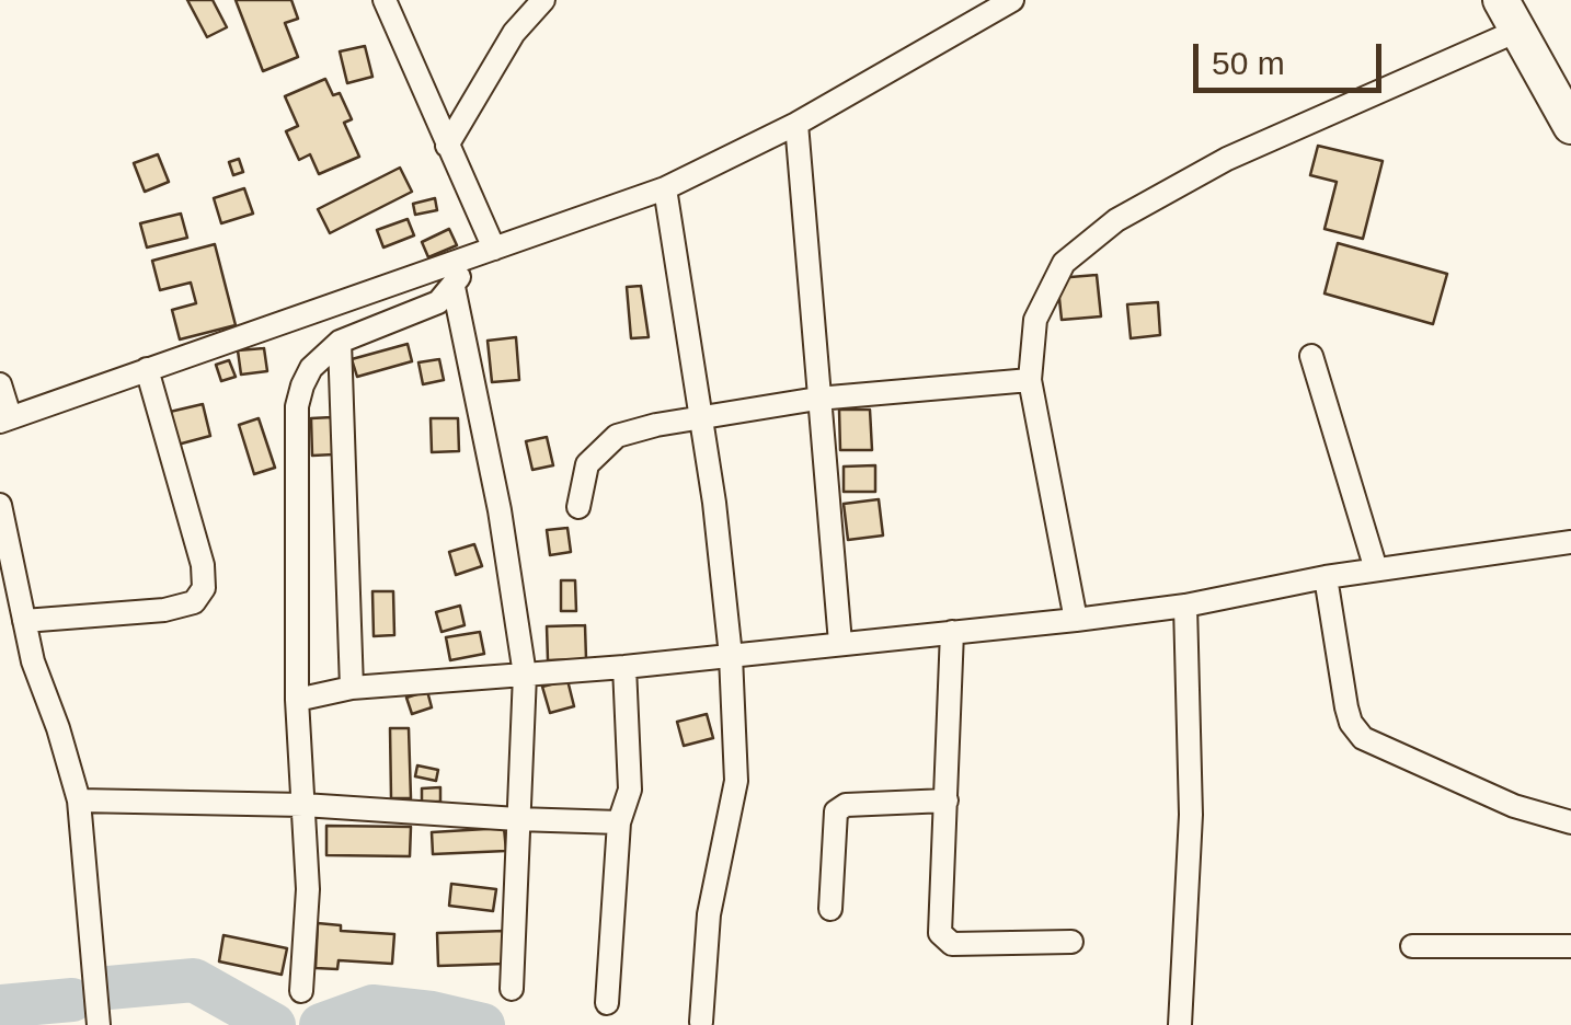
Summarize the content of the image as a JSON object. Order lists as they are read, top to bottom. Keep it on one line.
{"scale_bar":"50 m"}
